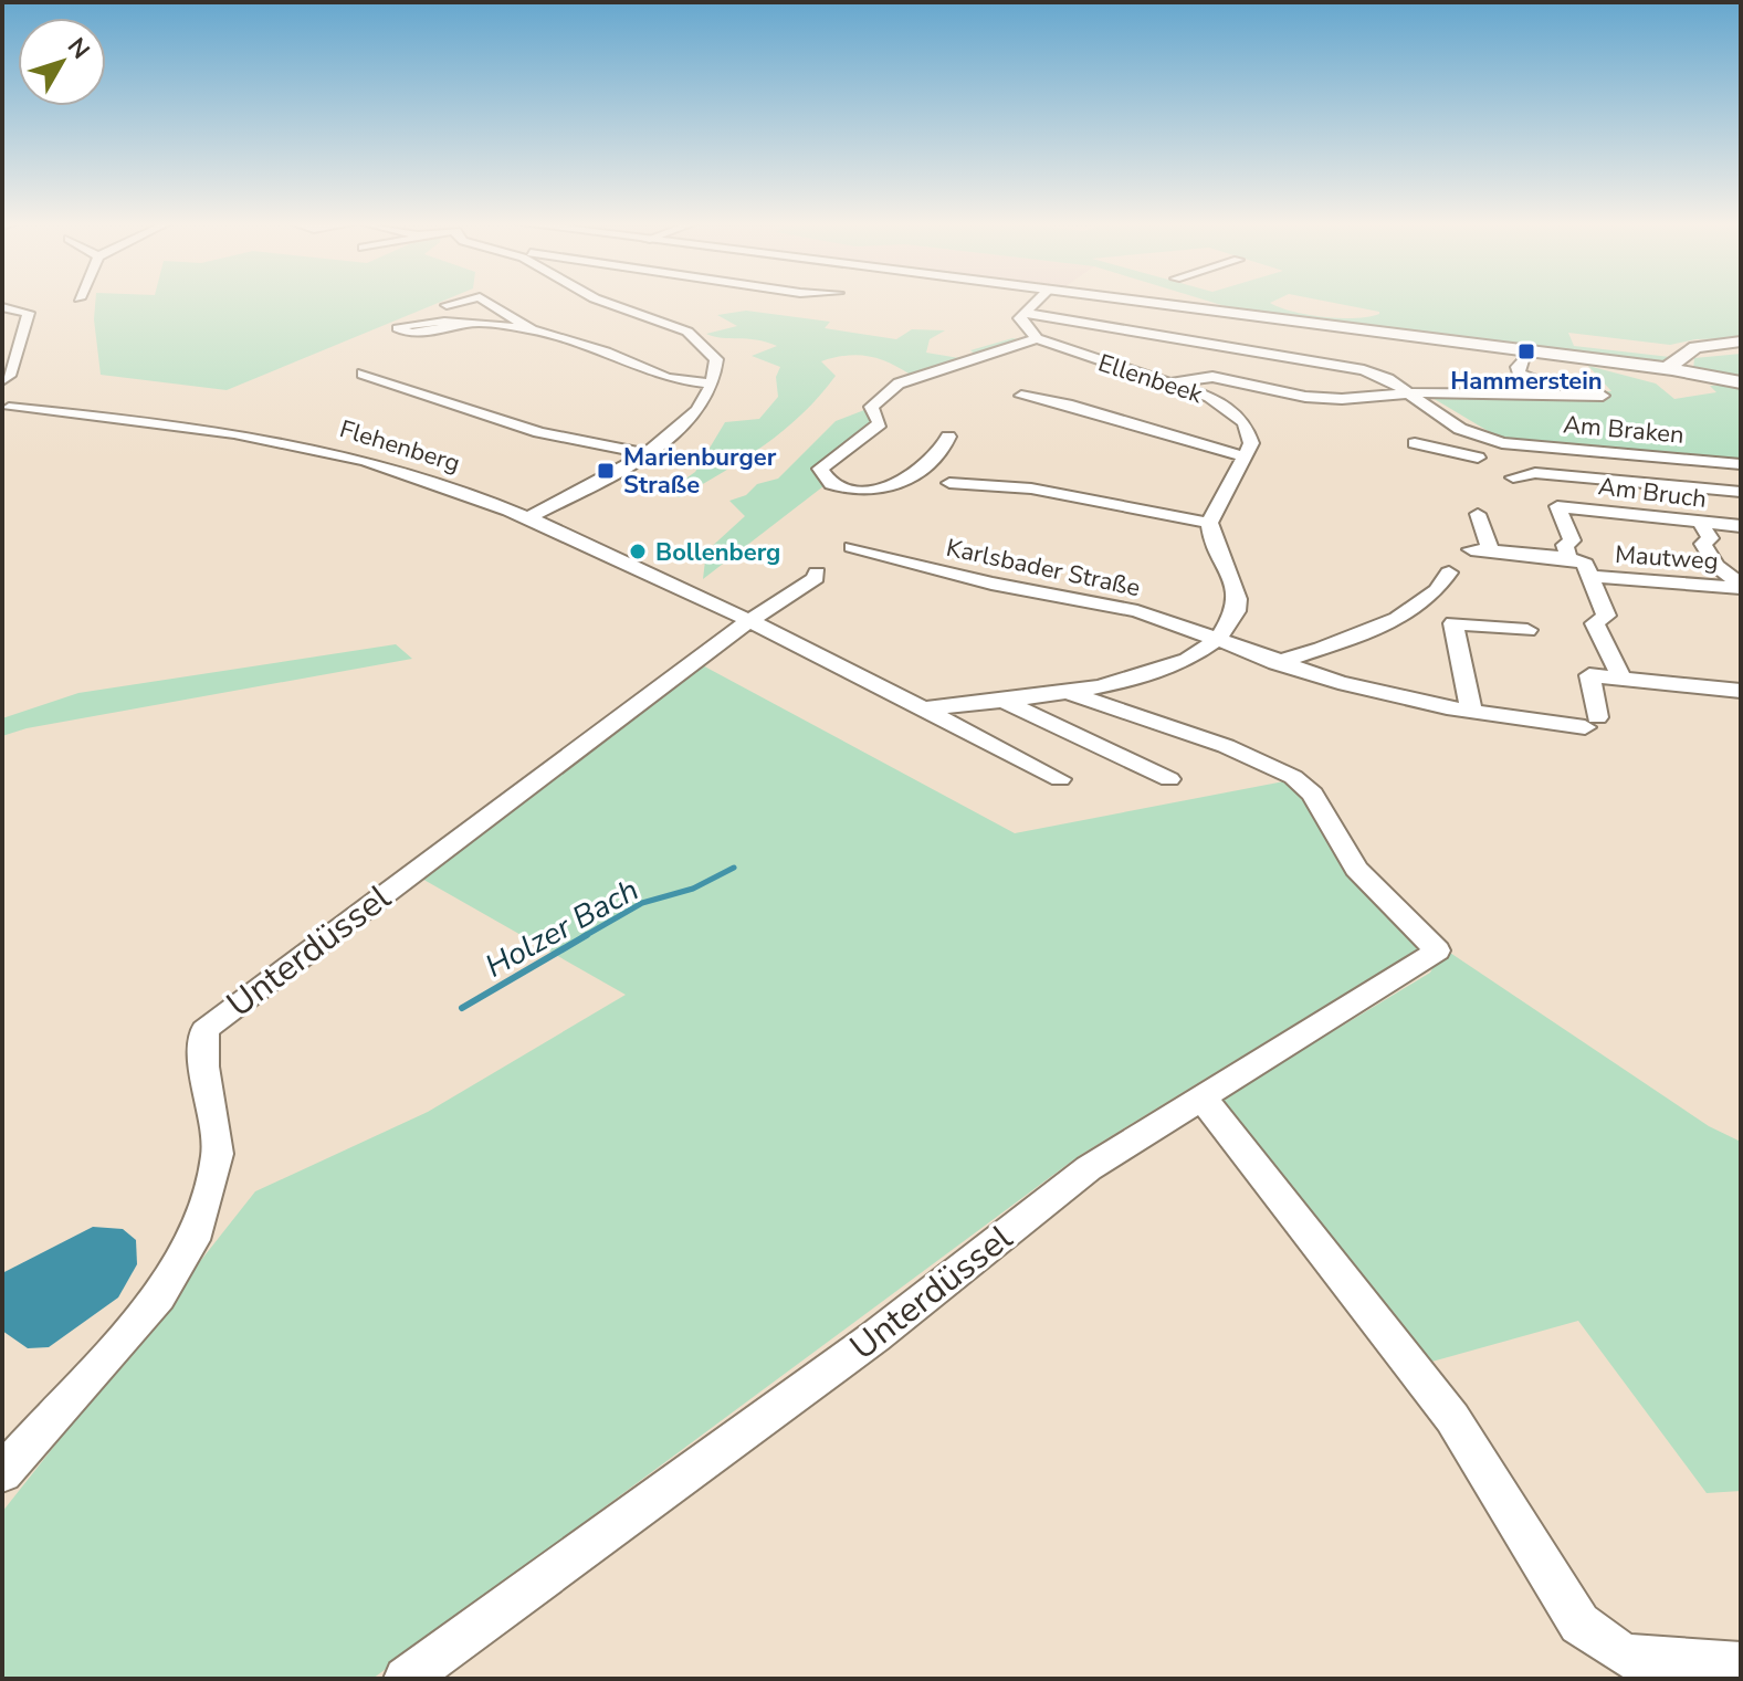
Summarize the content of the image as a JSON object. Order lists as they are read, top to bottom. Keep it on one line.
{"streets":{"street":["Ellenbeek","Am Braken","Flehenberg","Am Bruch","Mautweg","Karlsbader Straße","Unterdüssel"]},"crossings":[["Flehenberg","Unterdüssel"],["Am Bruch","Mautweg"]],"water":["Holzer Bach"],"places":{"transit":["Hammerstein","Marienburger Straße"],"other":["Bollenberg"]},"north":"top right"}
